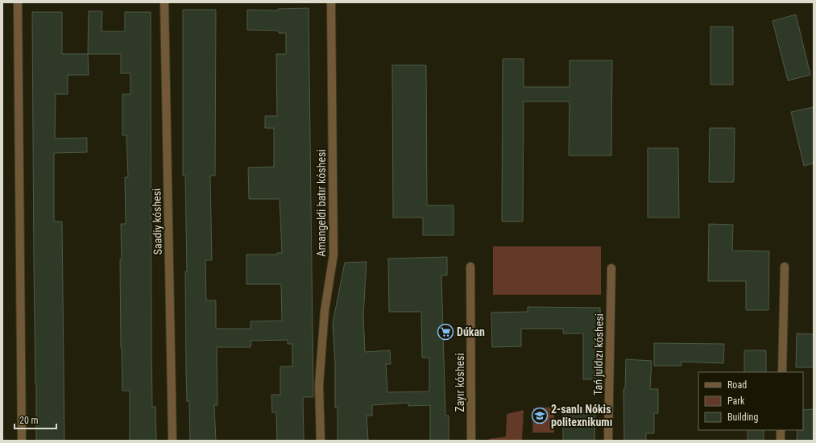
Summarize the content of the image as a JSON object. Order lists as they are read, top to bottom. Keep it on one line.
{"streets":{"street":["Amangeldi batır kóshesi","Saadiy kóshesi","Tań juldızı kóshesi","Zayır kóshesi"]},"places":{"supermarket":["Dúkan"],"school or university":["2-sanlı Nókis politexnikumı"]},"legend":["Road","Park","Building"],"scale_bar":"20 m"}
